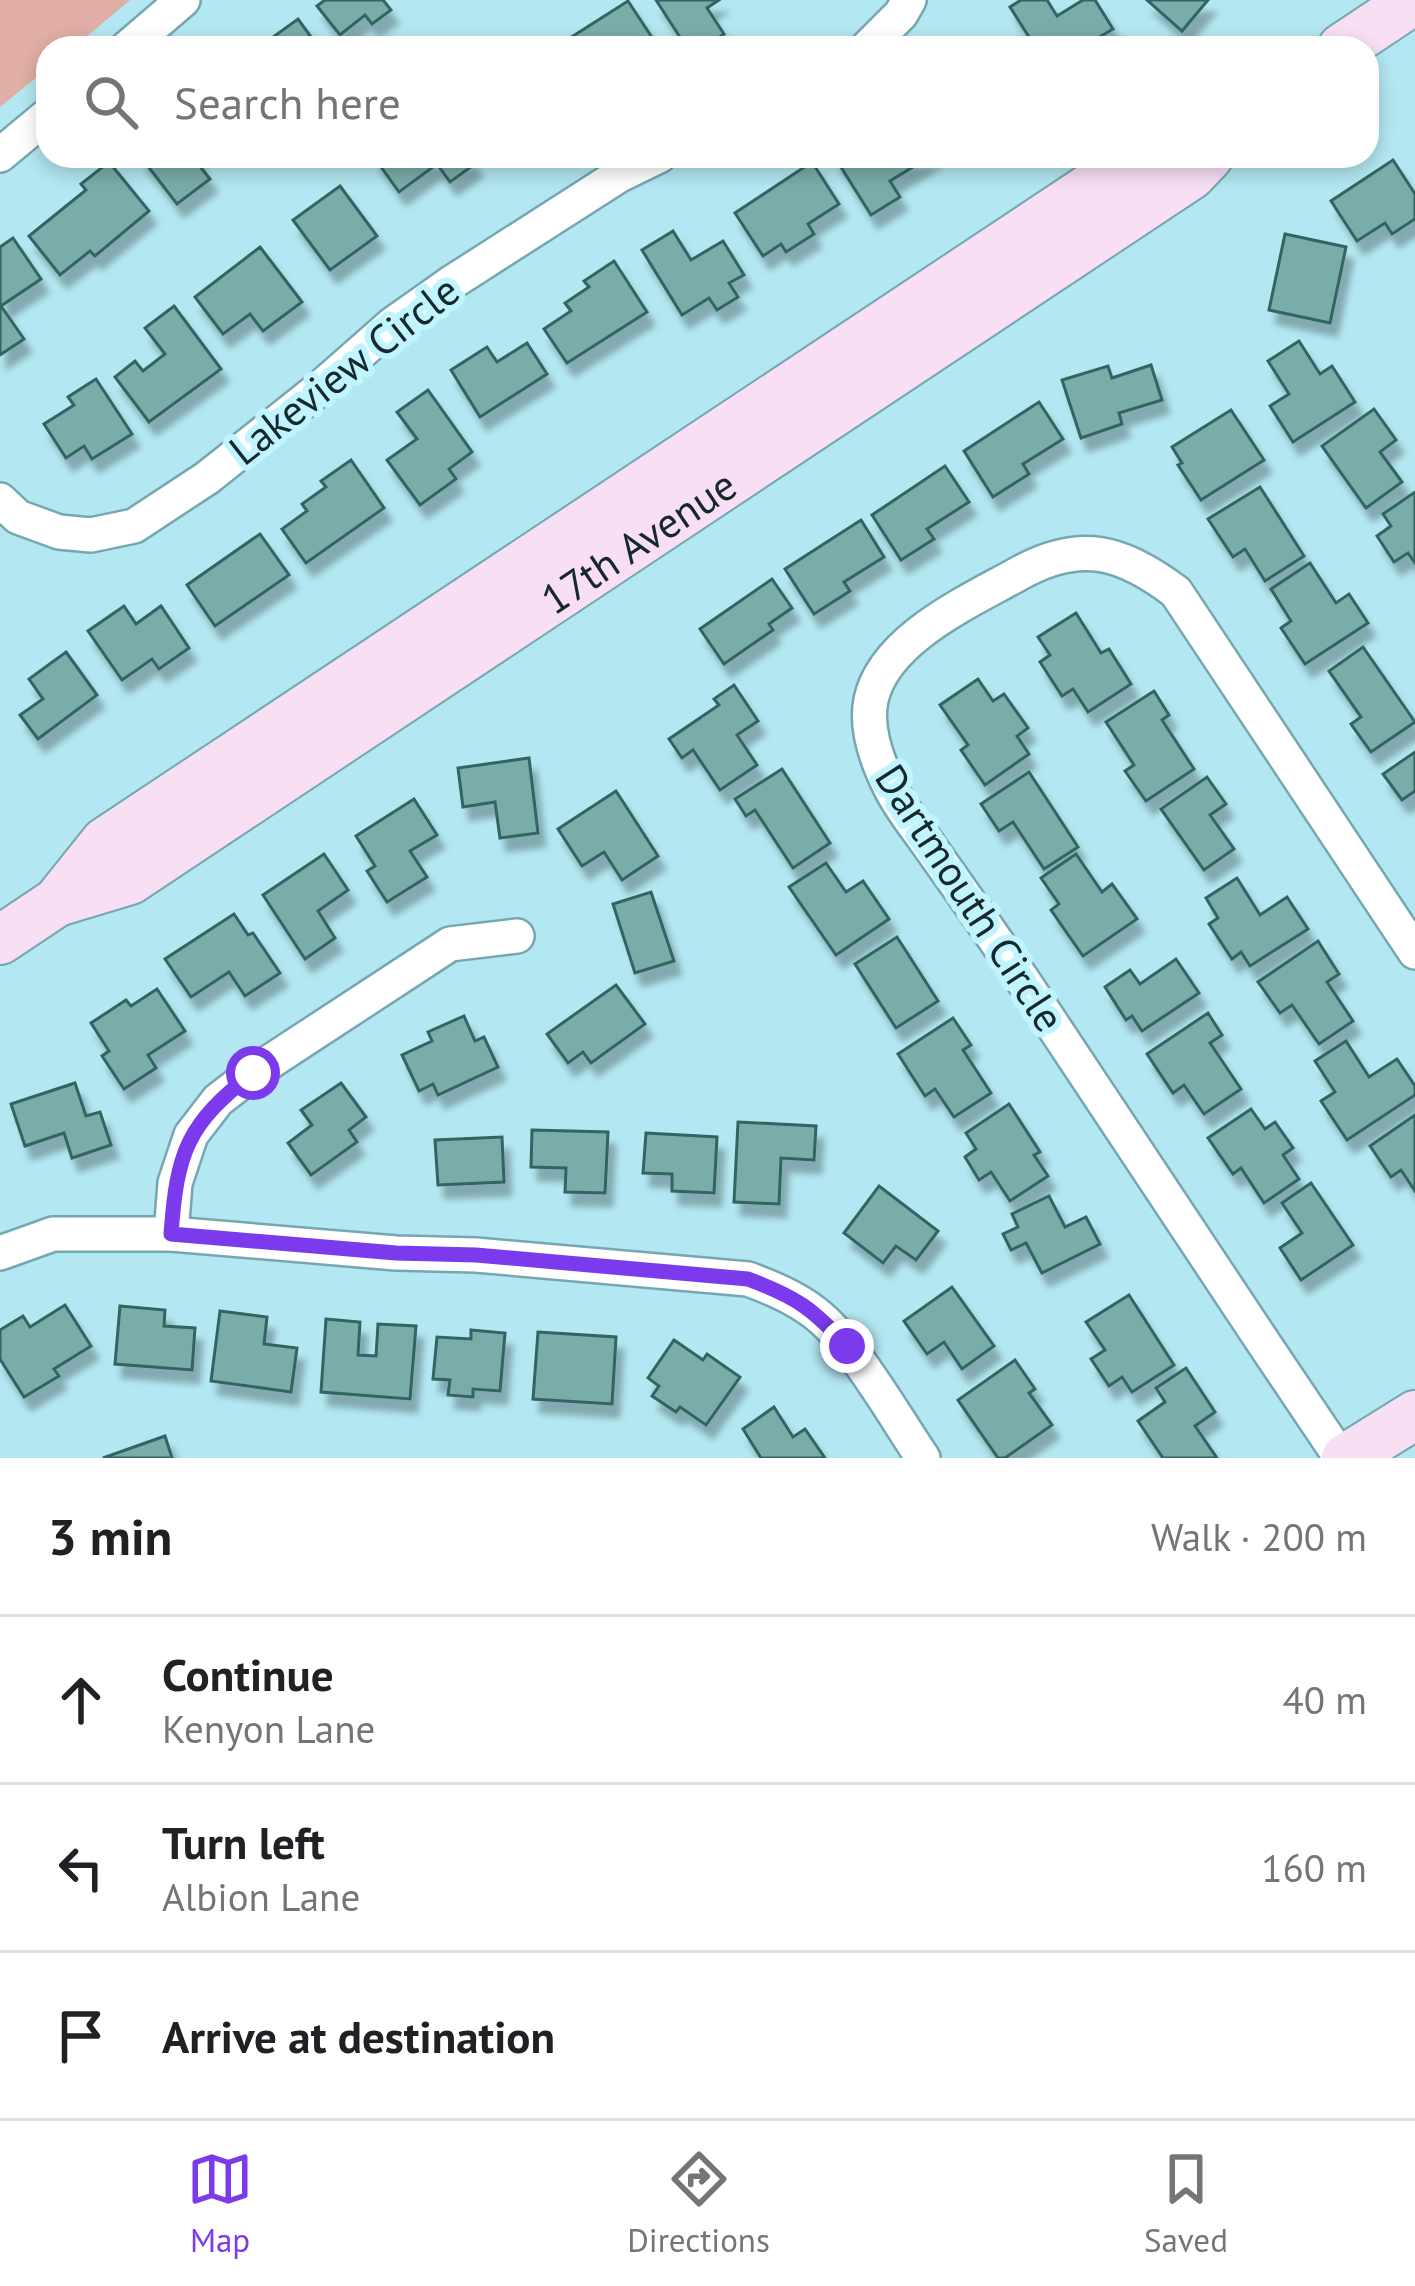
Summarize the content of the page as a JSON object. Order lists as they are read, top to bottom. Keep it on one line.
{"streets":{"main road":["17th Avenue"],"street":["Lakeview Circle","Dartmouth Circle"]},"page":{"search":"Search here","heading":["3 min","Walk · 200 m"],"list":[["Continue","Kenyon Lane","40 m"],["Turn left","Albion Lane","160 m"],"Arrive at destination"],"nav":["Map","Directions","Saved"]}}
